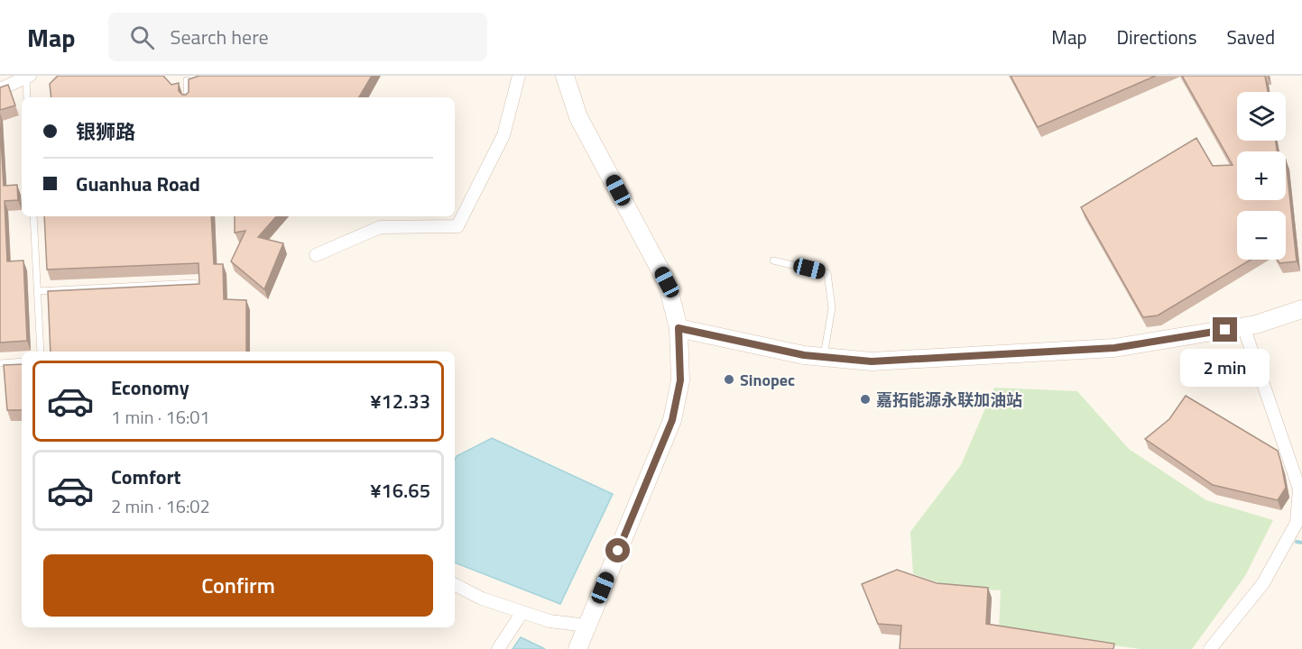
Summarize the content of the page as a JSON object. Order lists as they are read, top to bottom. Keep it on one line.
{"places":["Sinopec","嘉拓能源永联加油站"],"page":{"header":"Map","search":"Search here","nav":["Map","Directions","Saved"],"map_buttons":["+","−"],"banner":["银狮路","Guanhua Road"],"bubble":"2 min","list":[{"name":"Economy","note":"1 min · 16:01","value":"¥12.33"},{"name":"Comfort","note":"2 min · 16:02","value":"¥16.65"}],"buttons":"Confirm"}}
